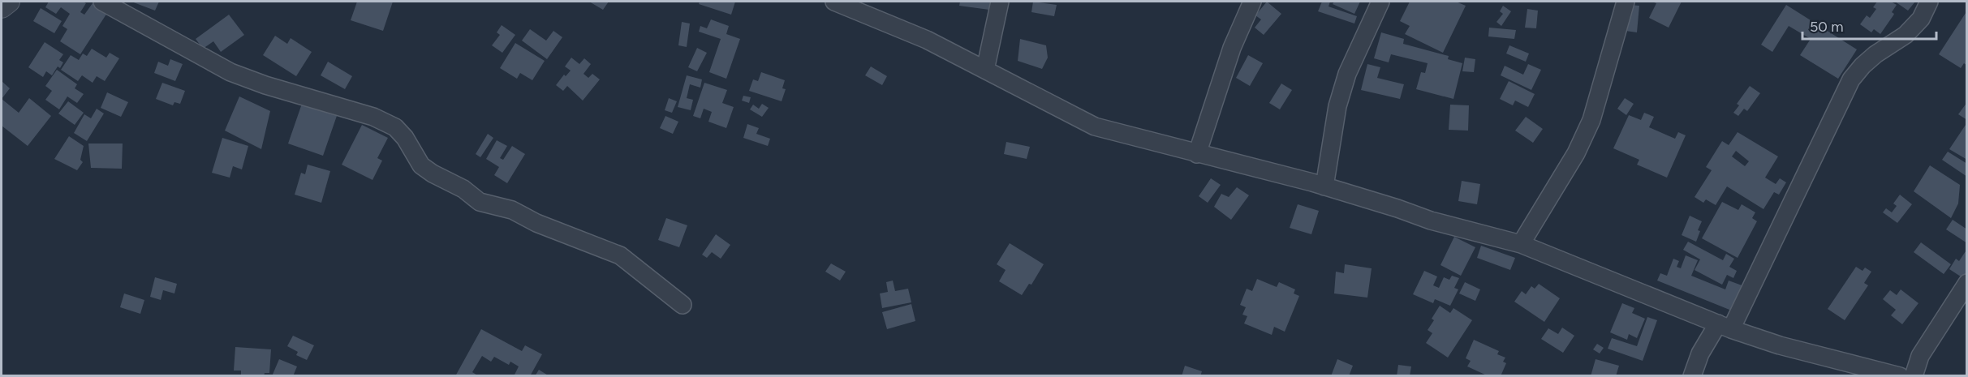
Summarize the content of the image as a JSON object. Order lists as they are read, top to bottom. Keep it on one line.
{"scale_bar":"50 m"}
